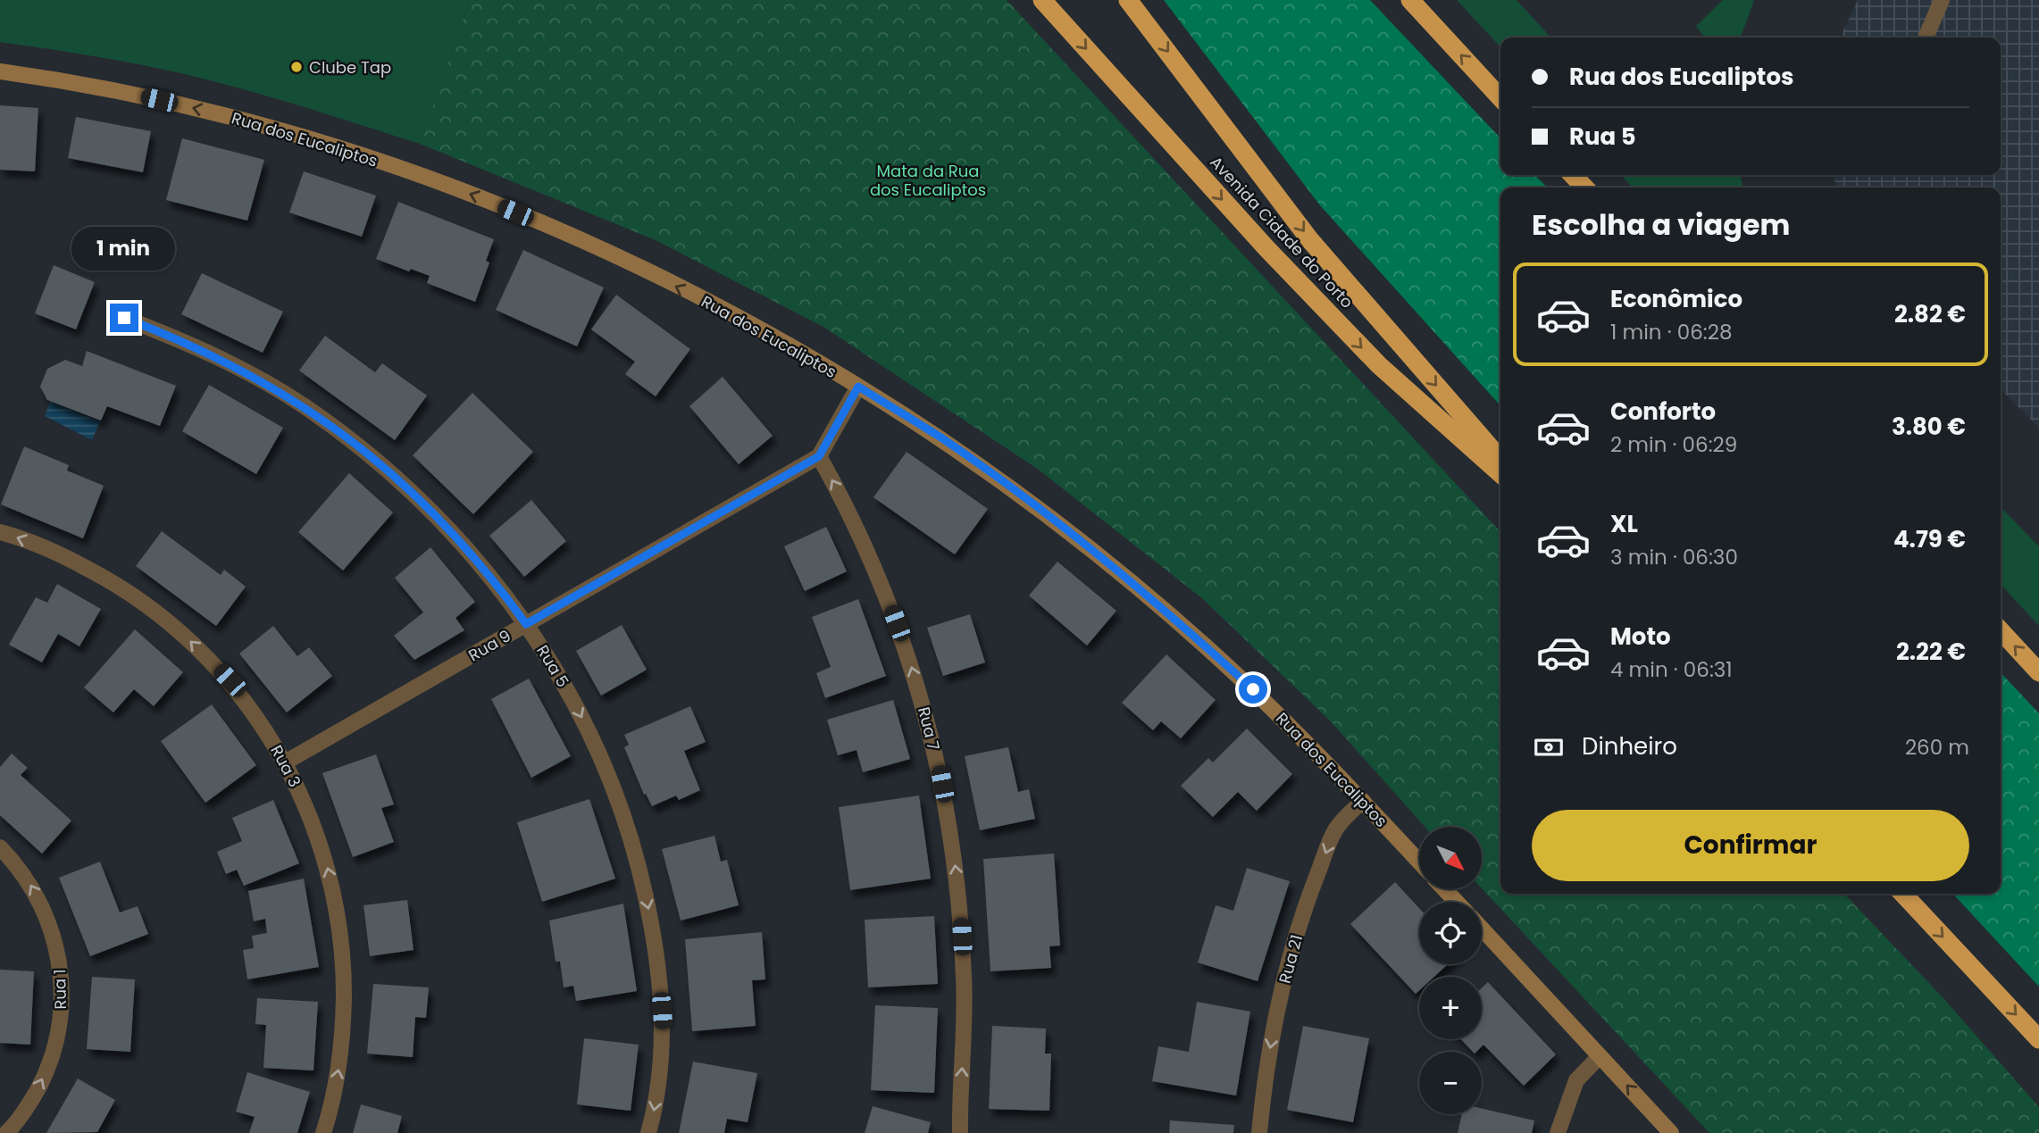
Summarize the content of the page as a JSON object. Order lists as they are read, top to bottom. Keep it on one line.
{"streets":{"highway":["Avenida Cidade do Porto"],"street":["Rua dos Eucaliptos","Rua 9","Rua 5","Rua 7","Rua 3","Rua 21","Rua 1"]},"crossings":[["Rua dos Eucaliptos","Rua 21"],["Rua 9","Rua 5"],["Rua 9","Rua 7"],["Rua 9","Rua 3"]],"one_way":["Rua dos Eucaliptos","Rua 5","Rua 7","Rua 3","Rua 21","Rua 1"],"parks":["Mata da Rua dos Eucaliptos"],"places":["Clube Tap"],"north":"bottom right","page":{"banner":["Rua dos Eucaliptos","Rua 5"],"heading":"Escolha a viagem","bubble":"1 min","list":[{"name":"Econômico","note":"1 min · 06:28","value":"2.82 €"},{"name":"Conforto","note":"2 min · 06:29","value":"3.80 €"},{"name":"XL","note":"3 min · 06:30","value":"4.79 €"},{"name":"Moto","note":"4 min · 06:31","value":"2.22 €"}],"pay":["Dinheiro","260 m"],"buttons":"Confirmar","map_buttons":["+","−"]}}
